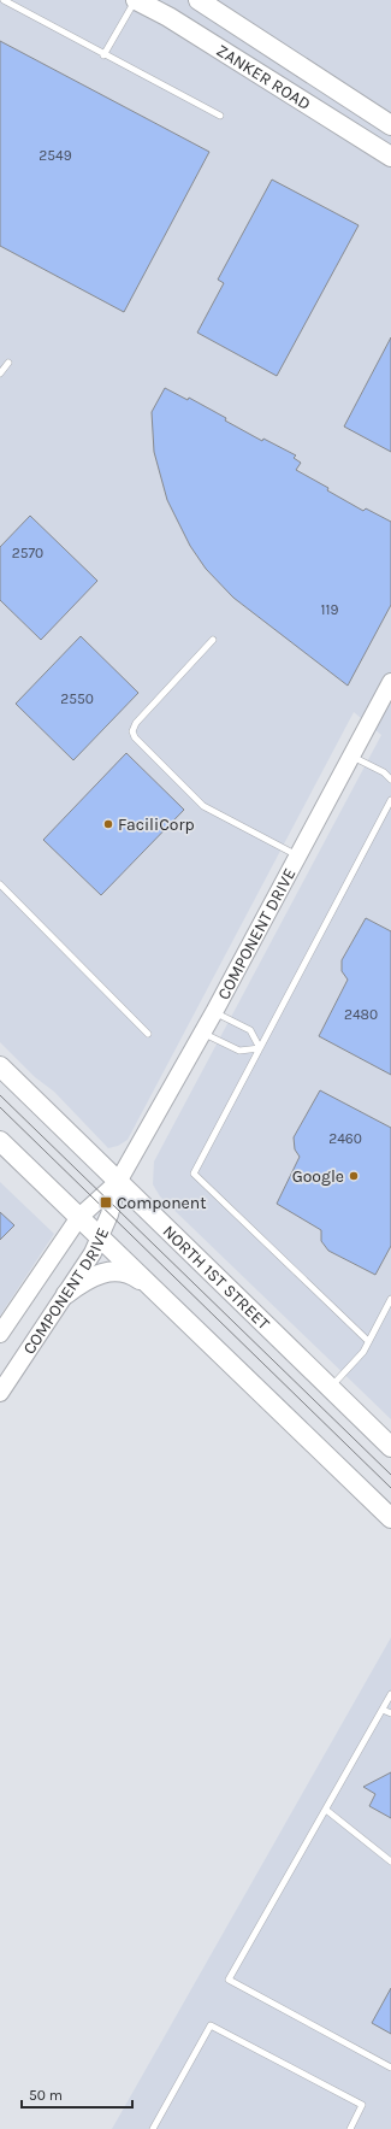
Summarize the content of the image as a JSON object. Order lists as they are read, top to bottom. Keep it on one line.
{"streets":{"main road":["ZANKER ROAD","NORTH 1ST STREET"],"street":["COMPONENT DRIVE"]},"crossings":[["COMPONENT DRIVE","NORTH 1ST STREET"]],"places":{"other":["FaciliCorp","Google"],"transit":["Component"]},"house_numbers":["2549","2570","119","2550","2480","2460"],"scale_bar":"50 m"}
